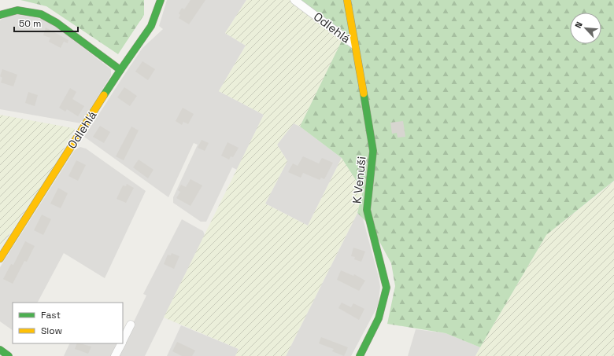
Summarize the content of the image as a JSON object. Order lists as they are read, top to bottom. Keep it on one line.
{"streets":{"street":["Odlehlá","K Venuši"]},"crossings":[["Odlehlá","K Venuši"]],"legend":["Fast","Slow"],"scale_bar":"50 m","north":"top left"}
